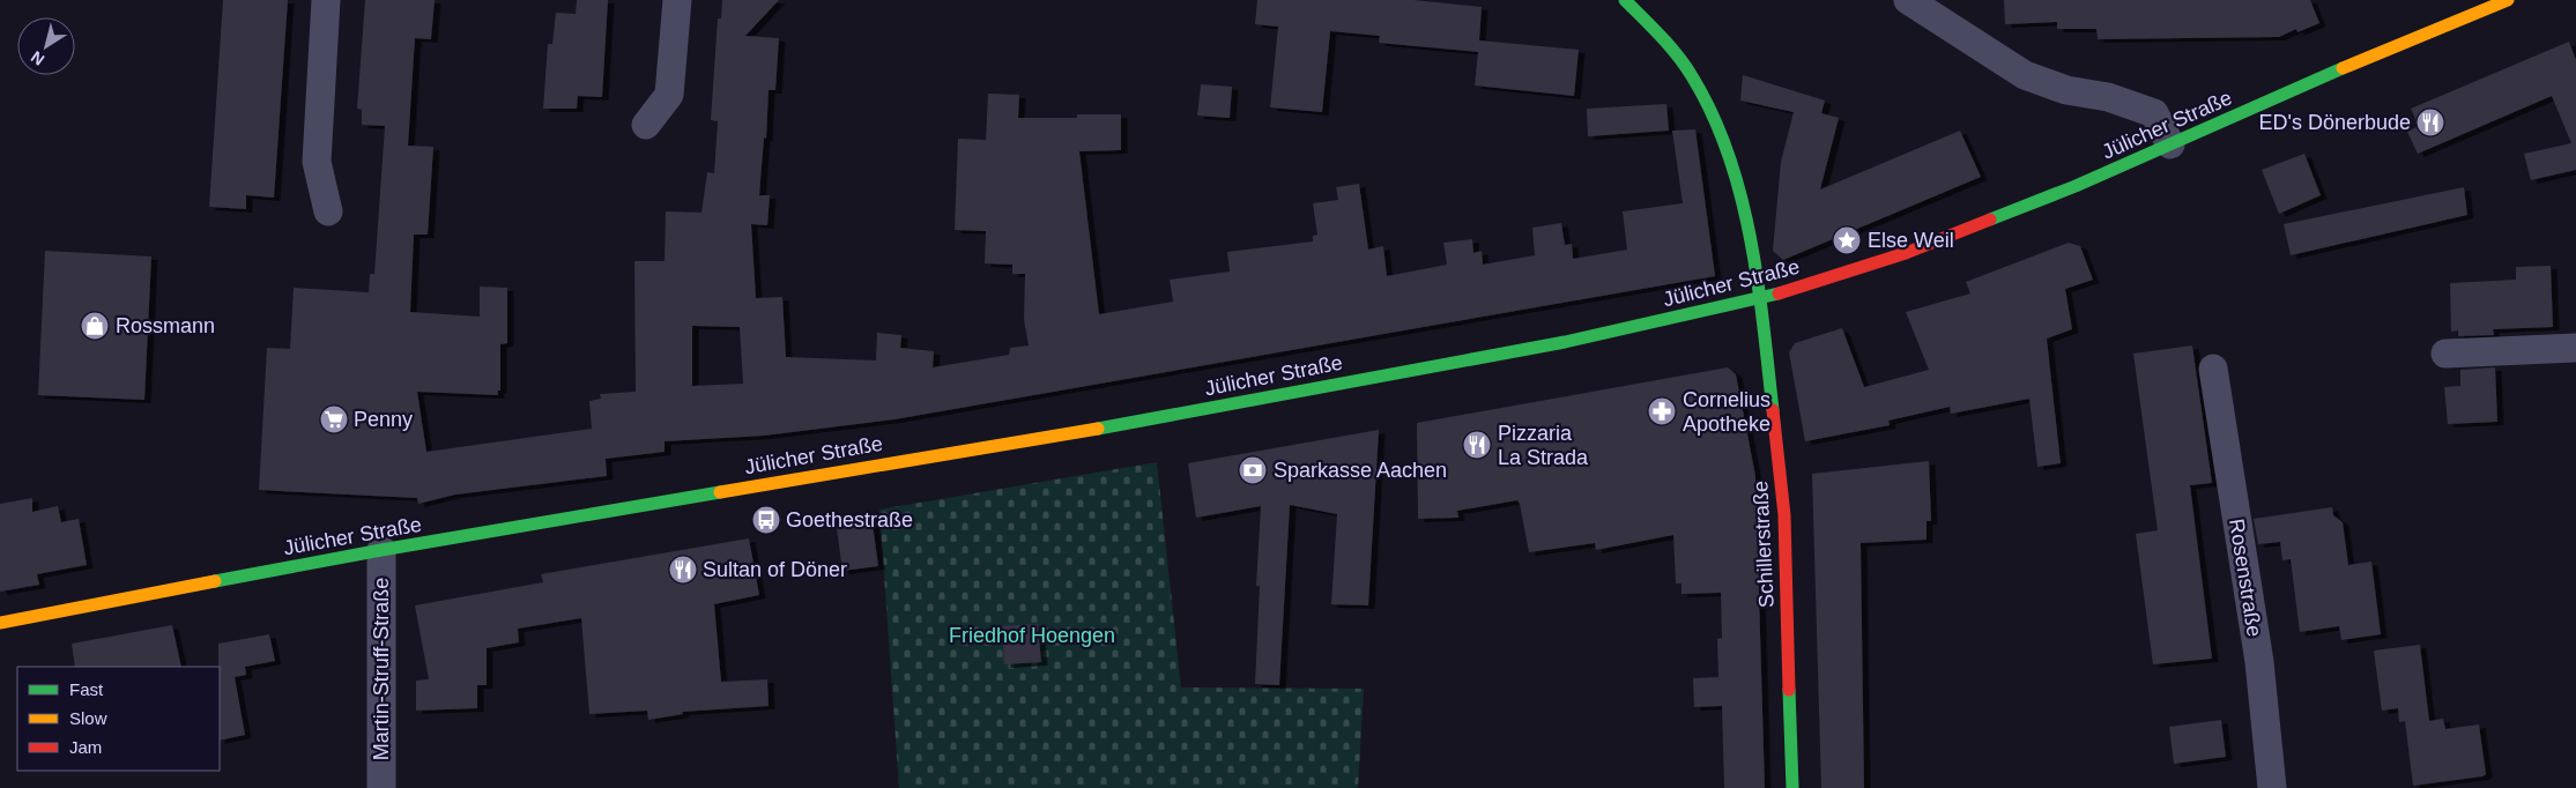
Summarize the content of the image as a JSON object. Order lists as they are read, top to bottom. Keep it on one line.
{"streets":{"main road":["Jülicher Straße","Schillerstraße"],"street":["Rosenstraße","Martin-Struff-Straße"]},"crossings":[["Jülicher Straße","Schillerstraße"],["Jülicher Straße","Martin-Struff-Straße"]],"parks":["Friedhof Hoengen"],"places":{"restaurant":["ED's Dönerbude","Pizzaria La Strada","Sultan of Döner"],"place":["Else Weil"],"shop":["Rossmann"],"pharmacy":["Cornelius Apotheke"],"supermarket":["Penny"],"bank":["Sparkasse Aachen"],"bus stop":["Goethestraße"]},"legend":["Fast","Slow","Jam"],"north":"bottom left"}
